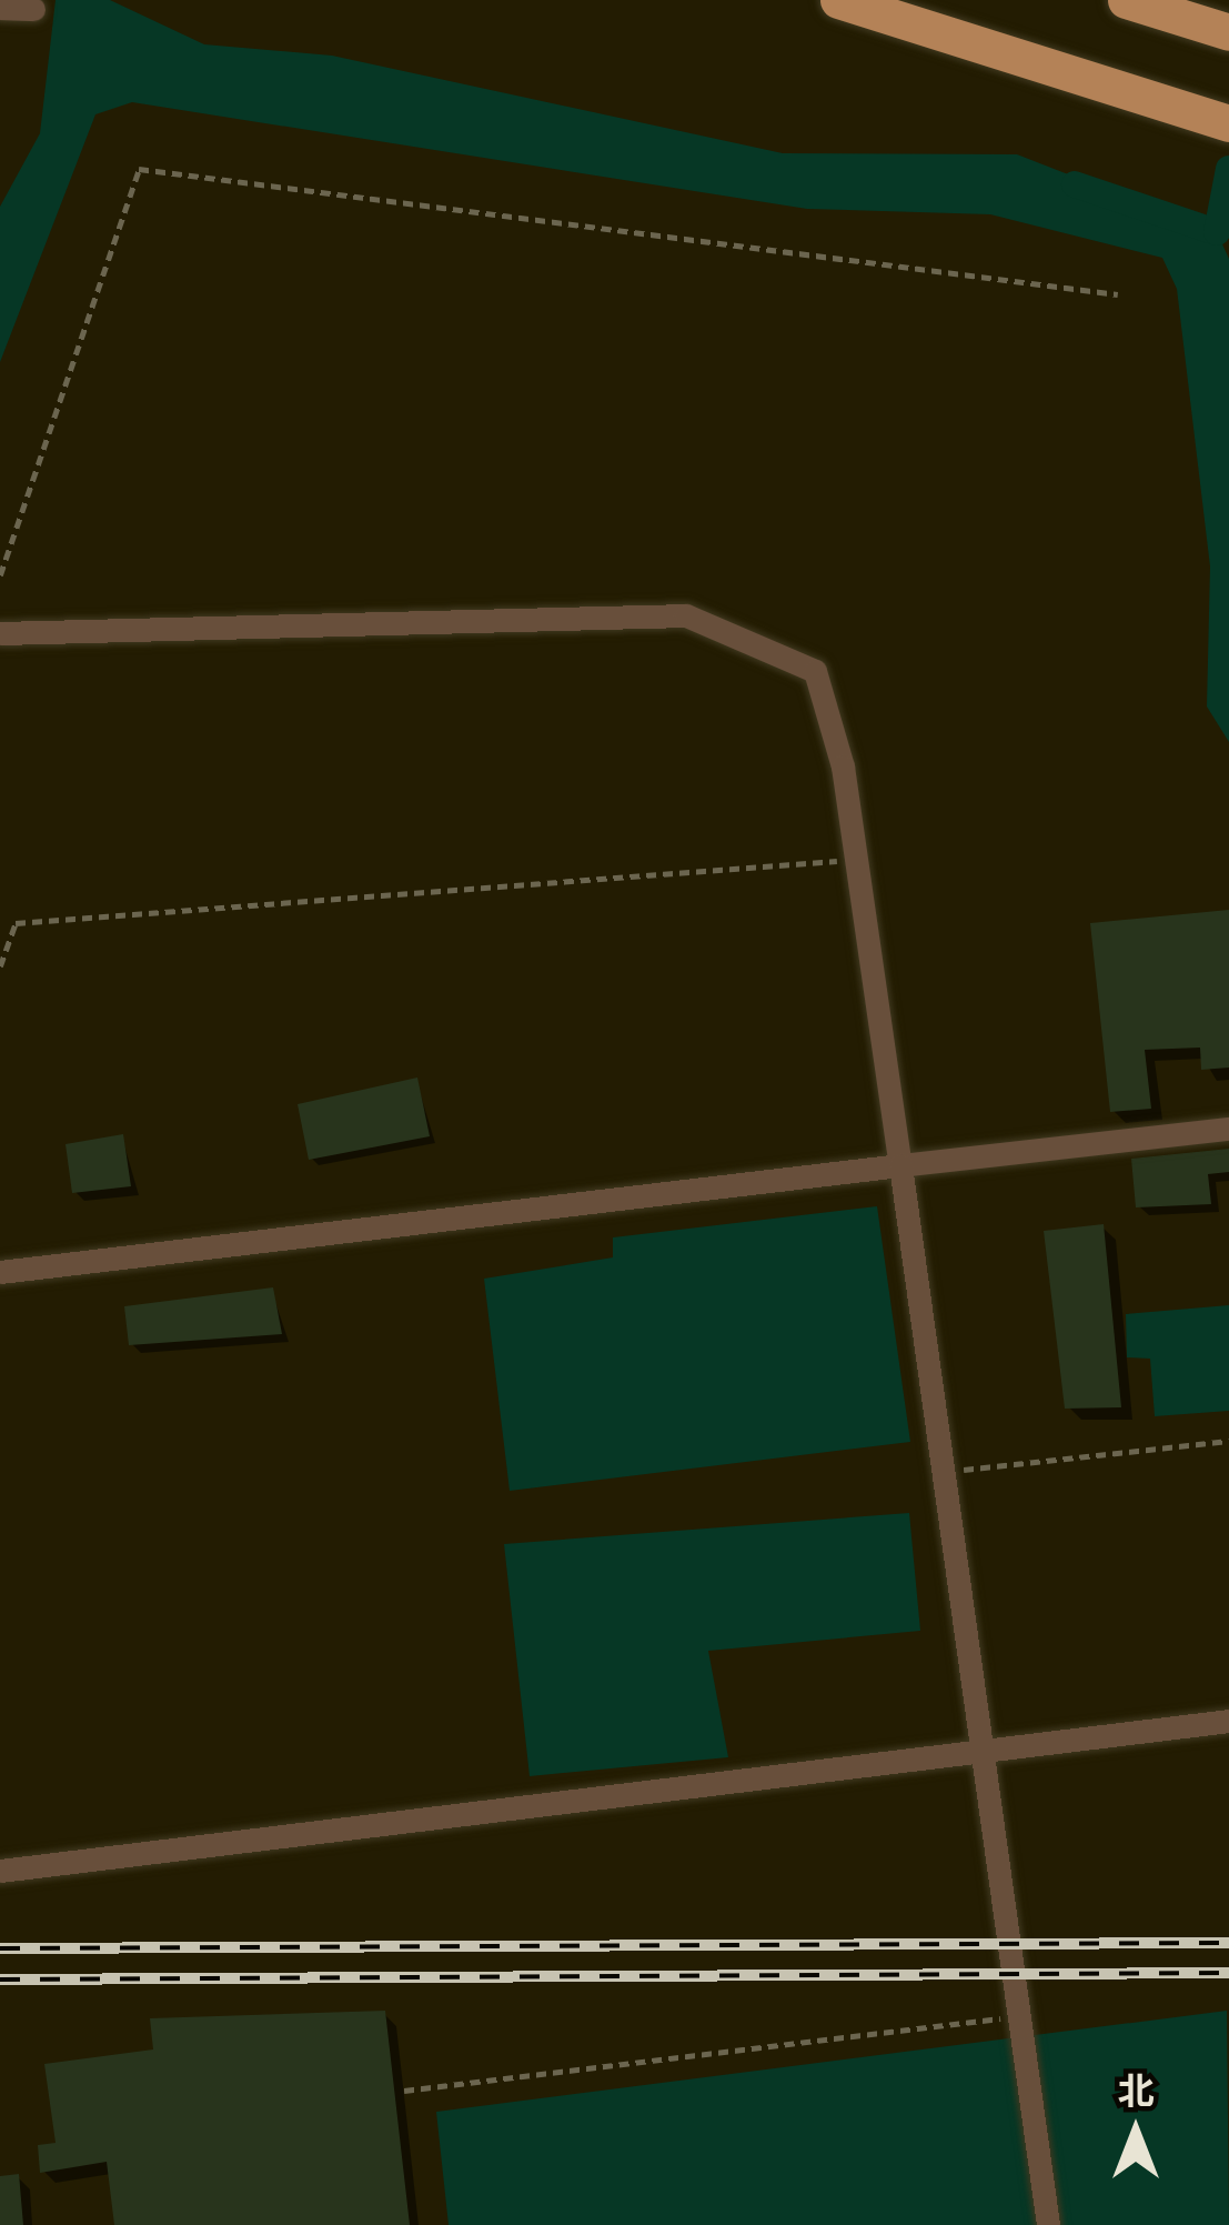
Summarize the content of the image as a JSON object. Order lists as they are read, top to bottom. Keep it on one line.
{"north":"top"}
